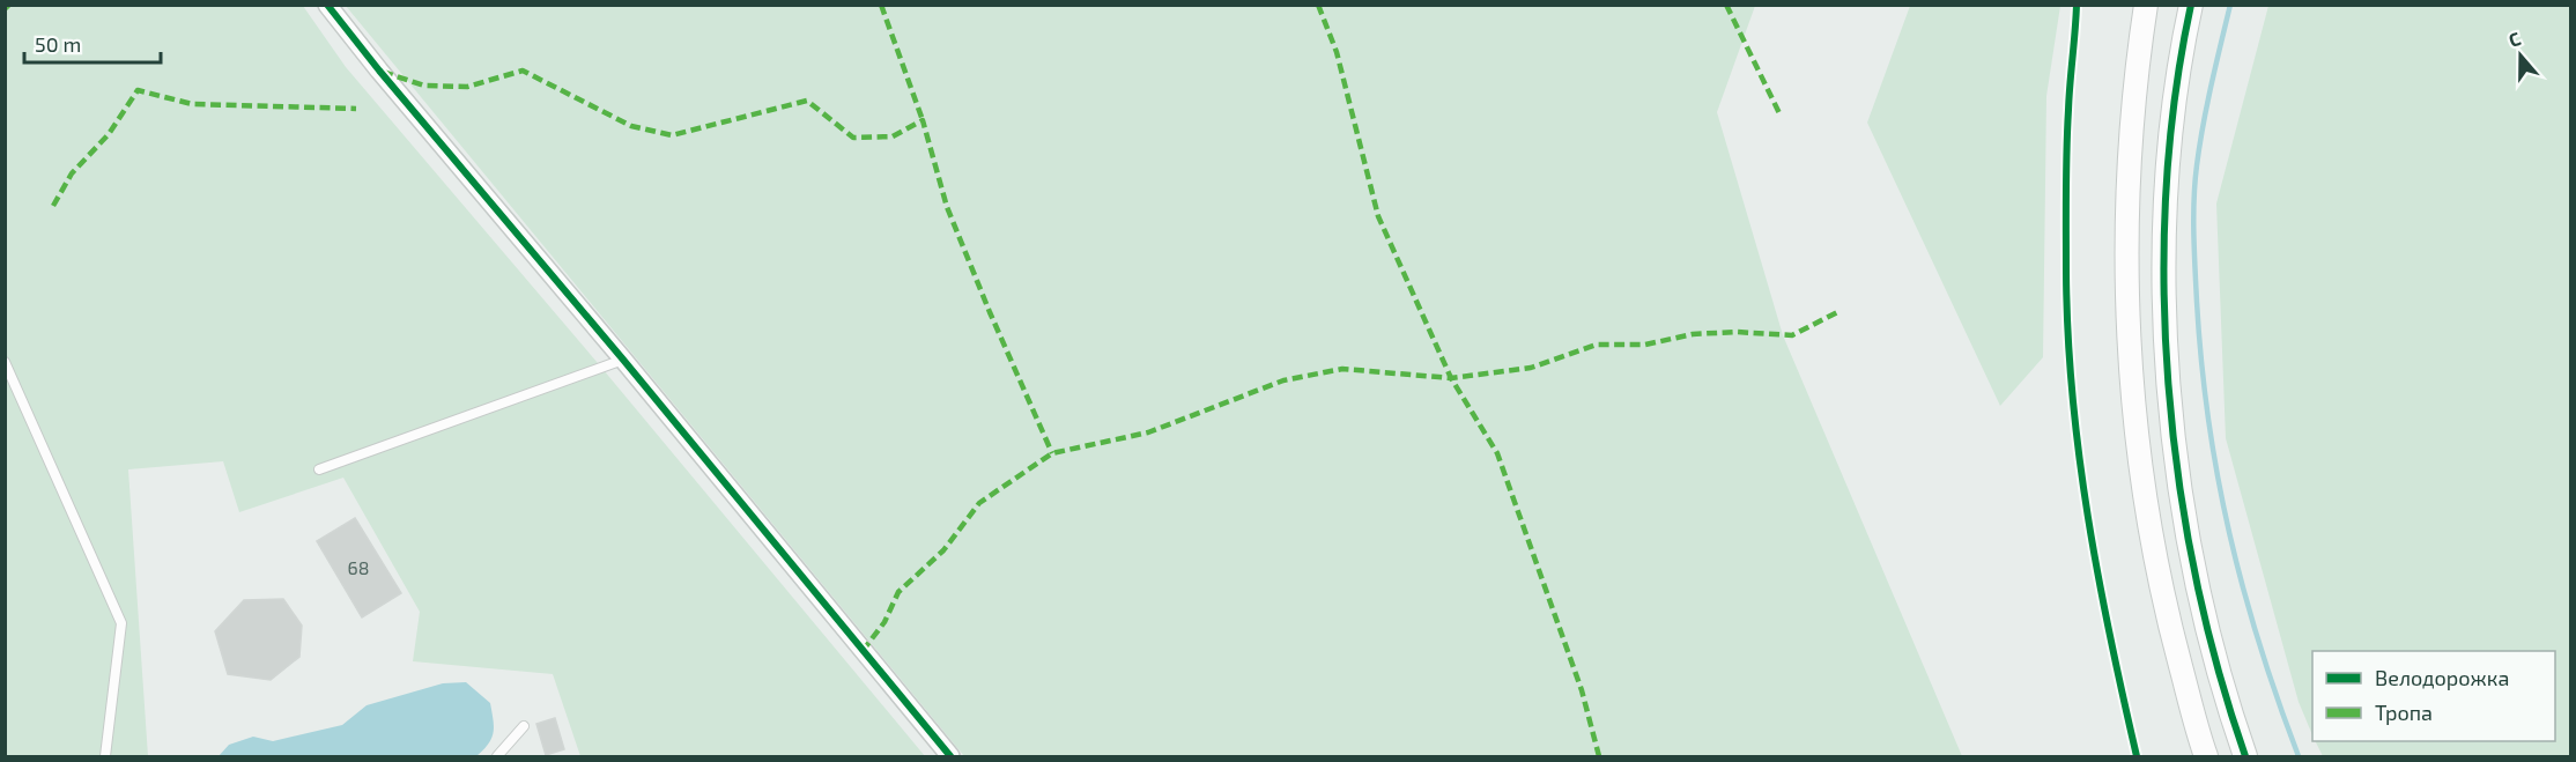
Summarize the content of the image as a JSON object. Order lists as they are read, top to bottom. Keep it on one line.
{"house_numbers":["68"],"legend":["Велодорожка","Тропа"],"scale_bar":"50 m","north":"top"}
